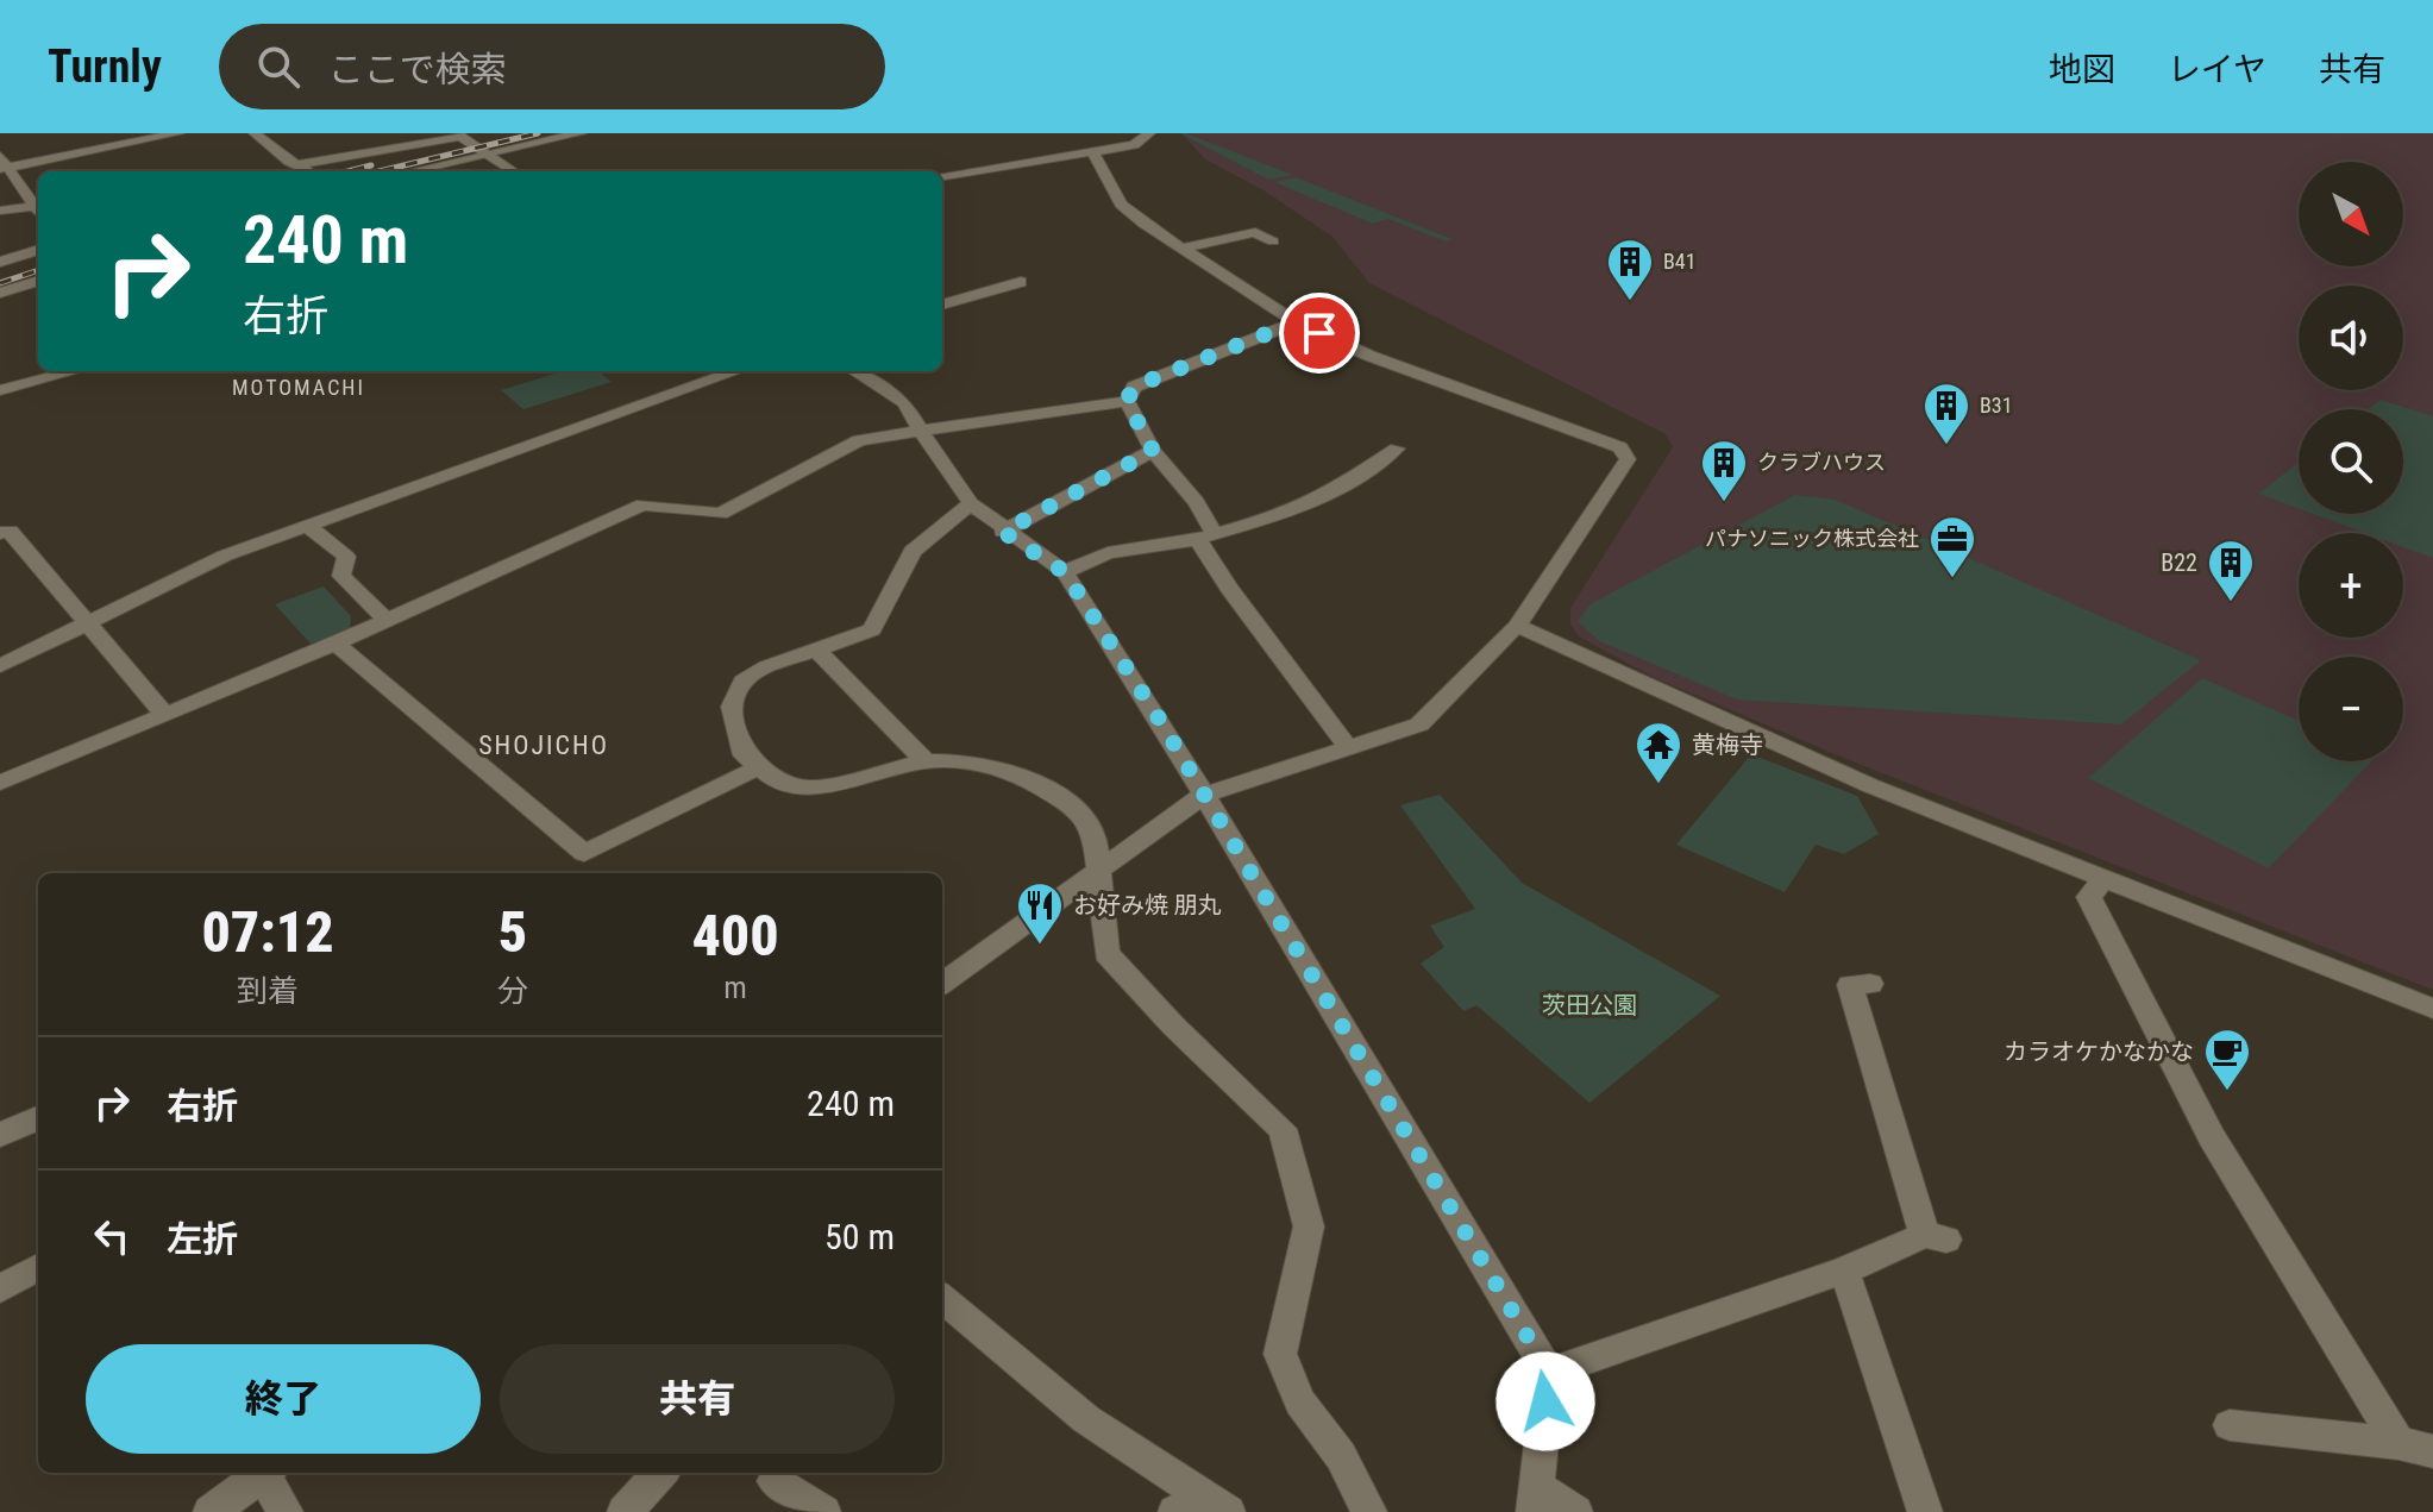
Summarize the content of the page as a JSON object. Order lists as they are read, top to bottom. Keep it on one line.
{"districts":["MOTOMACHI","SHOJICHO"],"parks":["茨田公園"],"places":{"building":["B41","B31","クラブハウス","B22"],"office":["パナソニック株式会社"],"temple":["黄梅寺"],"restaurant":["お好み焼 朋丸"],"cafe":["カラオケかなかな"]},"north":"bottom right","page":{"header":"Turnly","search":"ここで検索","nav":["地図","レイヤ","共有"],"map_buttons":["+","−"],"turn":["240 m","右折"],"eta":["07:12","到着","5","分","400","m"],"list":[{"name":"右折","value":"240 m"},{"name":"左折","value":"50 m"}],"buttons":["終了","共有"]}}
